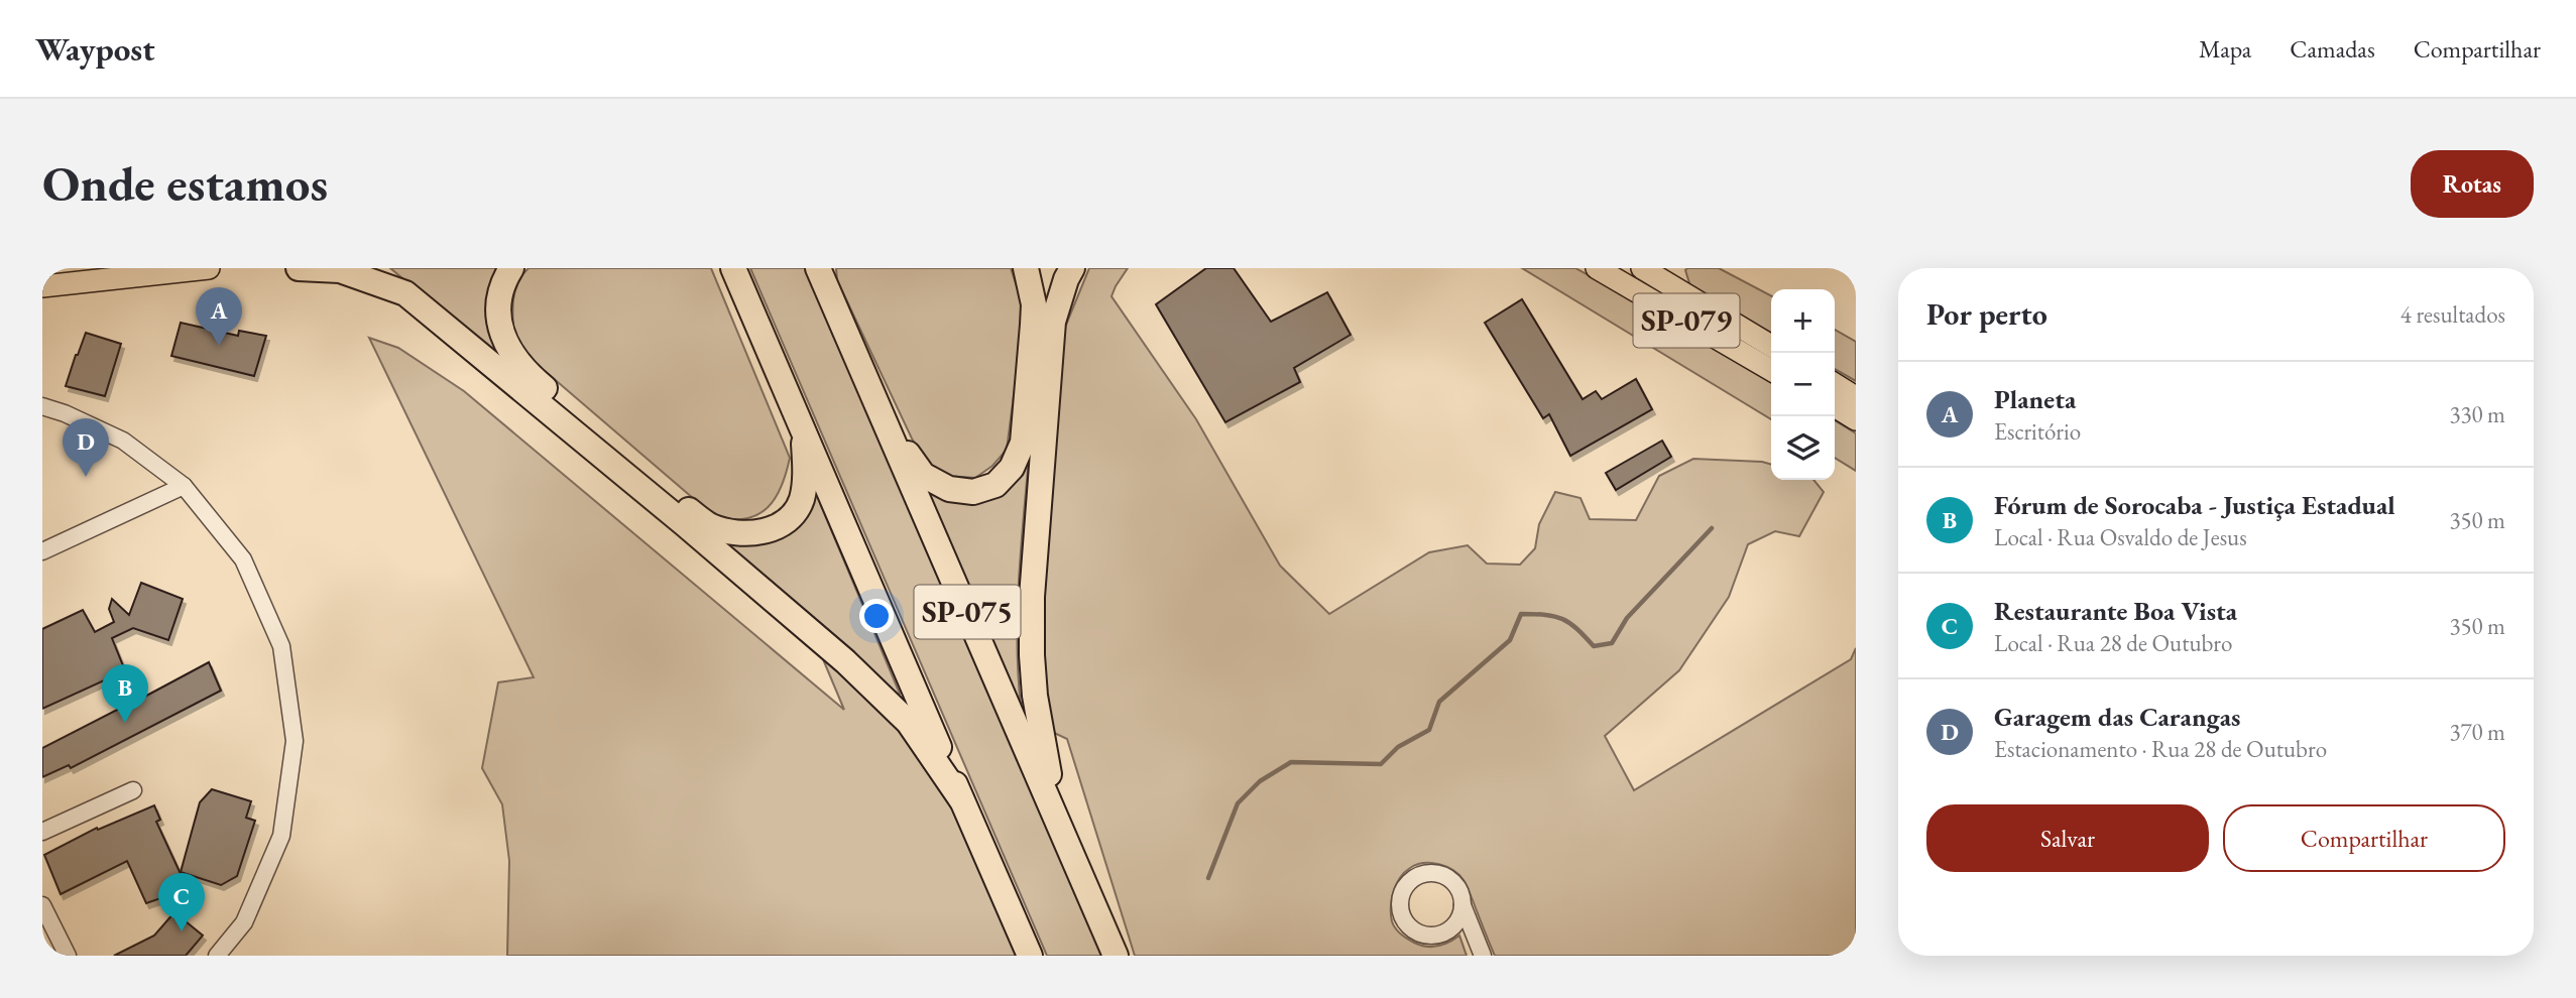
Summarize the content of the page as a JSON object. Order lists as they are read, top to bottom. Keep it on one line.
{"streets":{"highway":["SP-075"],"main road":["SP-079"]},"page":{"header":"Waypost","nav":["Mapa","Camadas","Compartilhar"],"buttons":["Rotas",["Salvar","Compartilhar"]],"title":"Onde estamos","heading":["Por perto","4 resultados"],"pins":["A","D","B","C"],"map_buttons":["+","−"],"list":[{"mark":"A","name":"Planeta","note":"Escritório","value":"330 m"},{"mark":"B","name":"Fórum de Sorocaba - Justiça Estadual","note":"Local · Rua Osvaldo de Jesus","value":"350 m"},{"mark":"C","name":"Restaurante Boa Vista","note":"Local · Rua 28 de Outubro","value":"350 m"},{"mark":"D","name":"Garagem das Carangas","note":"Estacionamento · Rua 28 de Outubro","value":"370 m"}]}}
